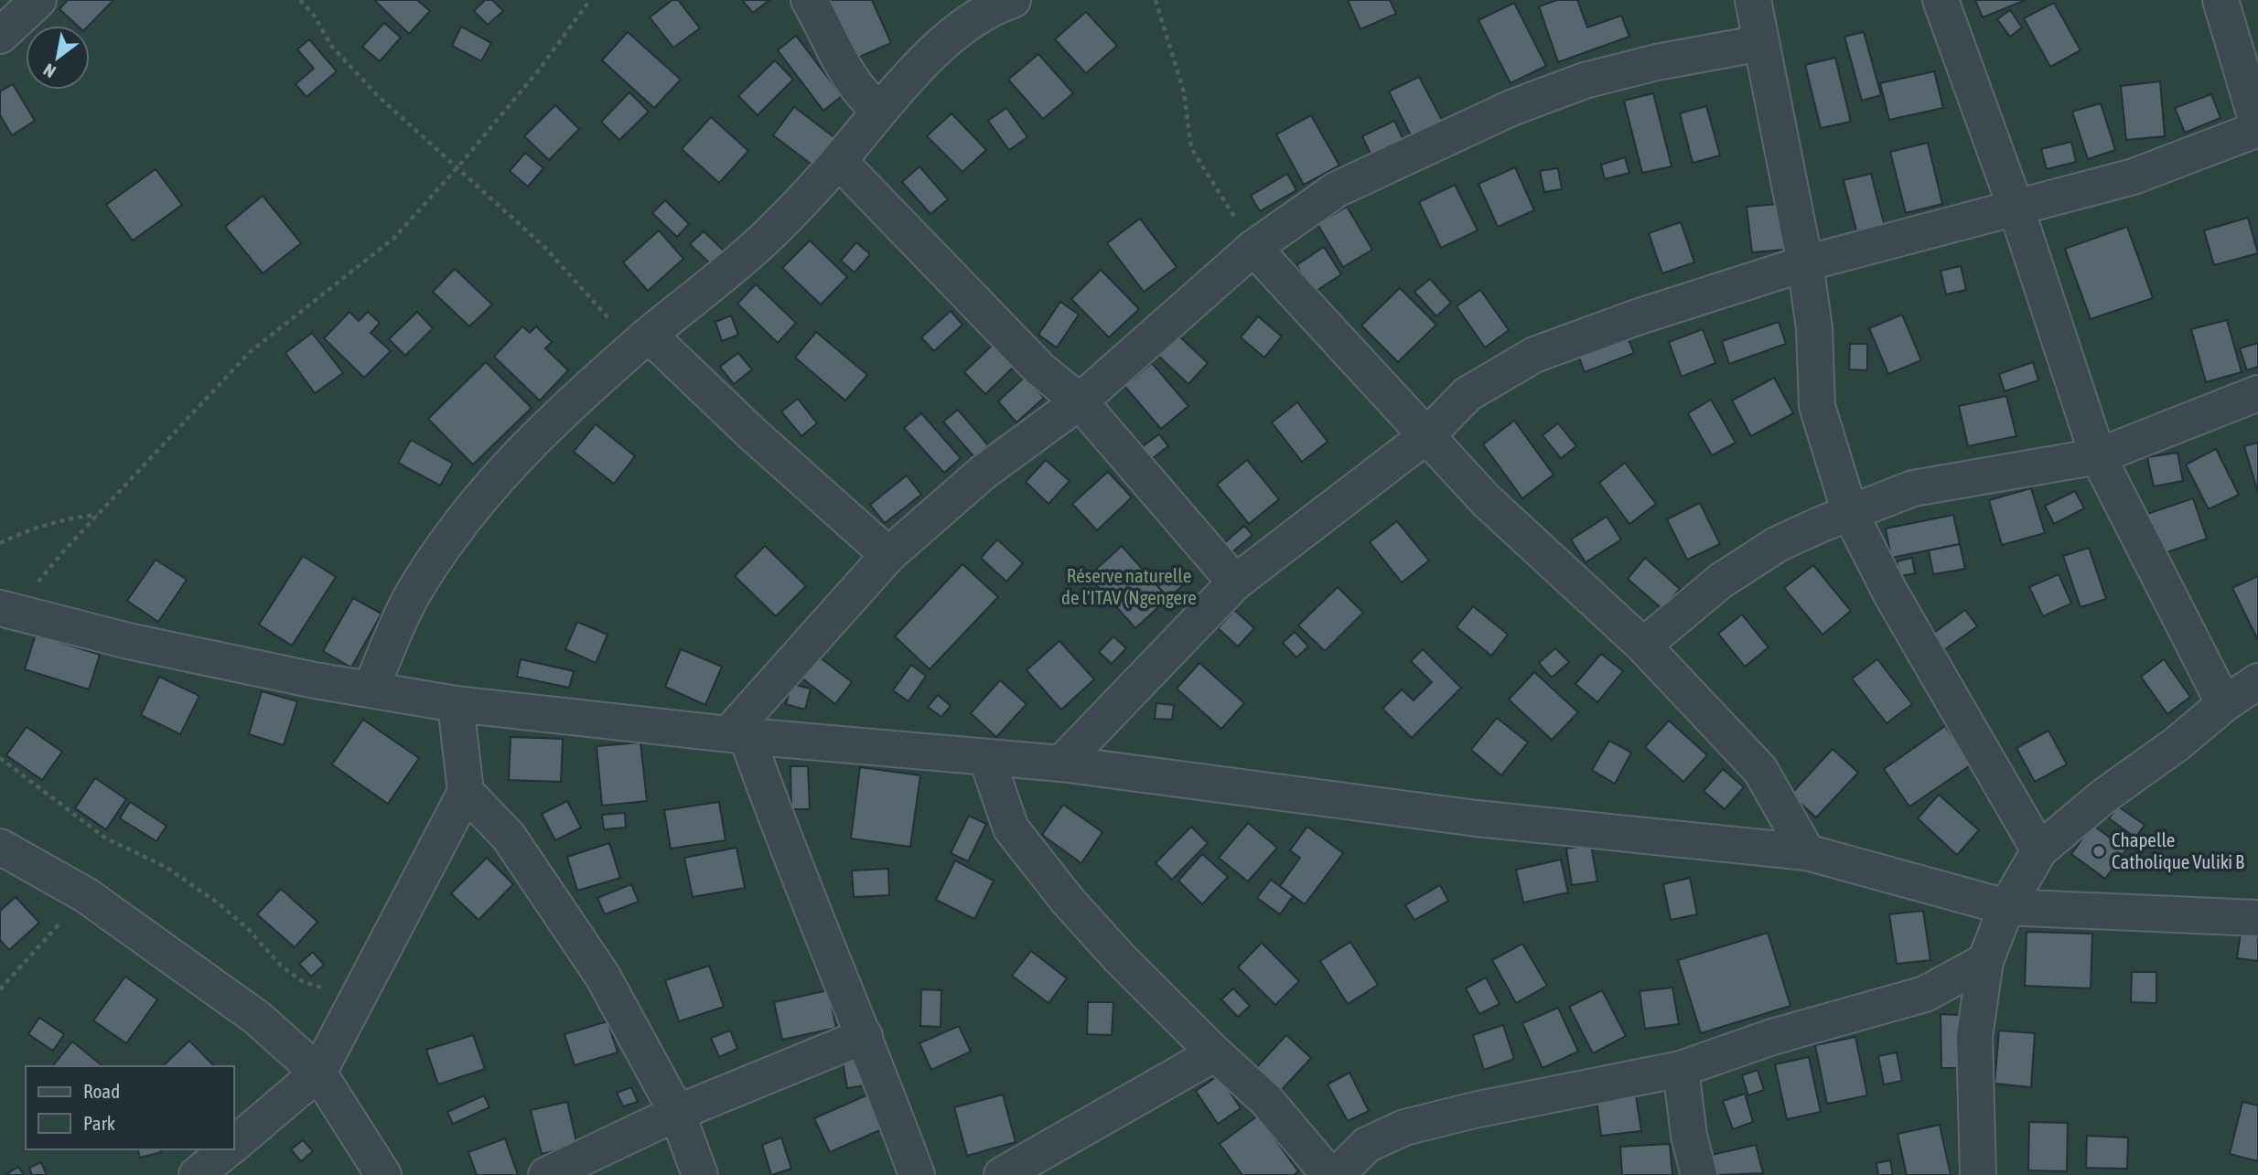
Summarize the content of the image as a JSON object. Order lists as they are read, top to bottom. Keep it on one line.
{"parks":["Réserve naturelle de l'ITAV (Ngengere"],"places":["Chapelle Catholique Vuliki B"],"legend":["Road","Park"],"north":"bottom left"}
